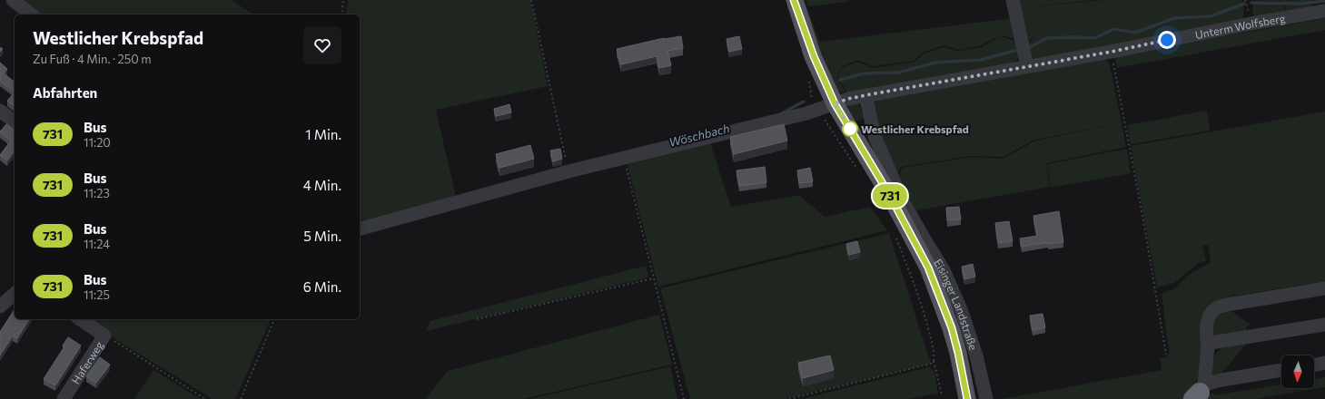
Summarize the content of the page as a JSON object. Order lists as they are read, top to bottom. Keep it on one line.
{"streets":{"main road":["Eisinger Landstraße"],"street":["Unterm Wolfsberg","Haferweg"]},"crossings":[["Unterm Wolfsberg","Eisinger Landstraße"]],"water":["Wöschbach"],"places":["Westlicher Krebspfad"],"lines":["bus line 731"],"north":"bottom","page":{"on_map":"731","heading":[["Westlicher Krebspfad","Zu Fuß · 4 Min. · 250 m"],"Abfahrten"],"list":[{"mark":"731","name":"Bus","note":"11:20","value":"1 Min."},{"mark":"731","name":"Bus","note":"11:23","value":"4 Min."},{"mark":"731","name":"Bus","note":"11:24","value":"5 Min."},{"mark":"731","name":"Bus","note":"11:25","value":"6 Min."}]}}
